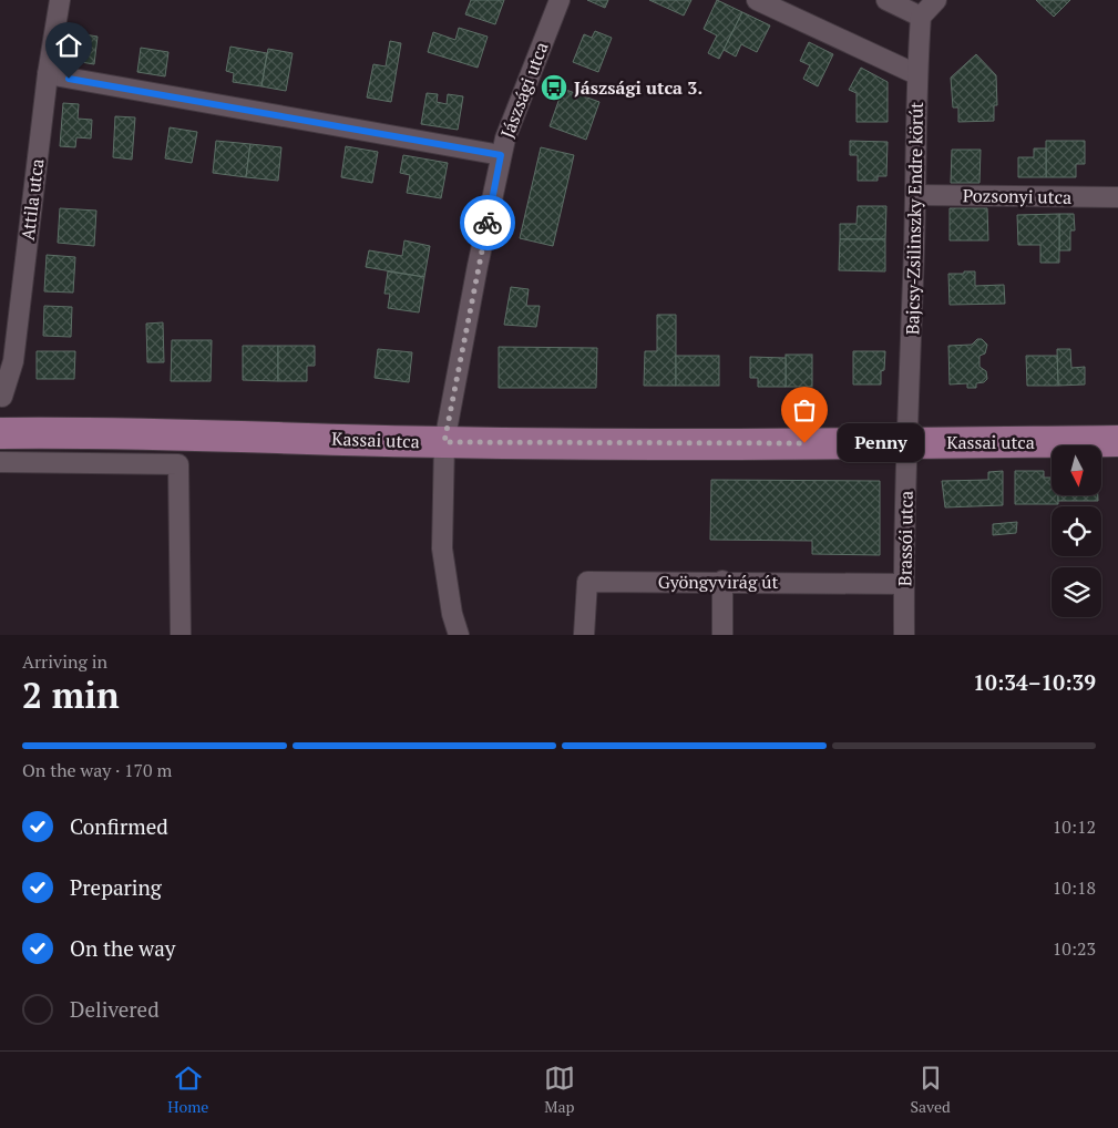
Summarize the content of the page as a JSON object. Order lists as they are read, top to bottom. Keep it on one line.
{"streets":{"main road":["Kassai utca"],"street":["Jászsági utca","Pozsonyi utca","Attila utca","Bajcsy-Zsilinszky Endre körút","Brassói utca","Gyöngyvirág út"]},"crossings":[["Jászsági utca","Kassai utca"],["Pozsonyi utca","Bajcsy-Zsilinszky Endre körút"],["Bajcsy-Zsilinszky Endre körút","Kassai utca"],["Bajcsy-Zsilinszky Endre körút","Brassói utca"],["Kassai utca","Brassói utca"],["Brassói utca","Gyöngyvirág út"]],"places":{"bus stop":["Jászsági utca 3."],"other":["Penny"]},"north":"bottom","page":{"bubble":"Penny","heading":["2 min","Arriving in","10:34–10:39"],"bar":"On the way · 170 m","list":[["Confirmed","10:12"],["Preparing","10:18"],["On the way","10:23"],"Delivered"],"tabs":["Home","Map","Saved"]}}
